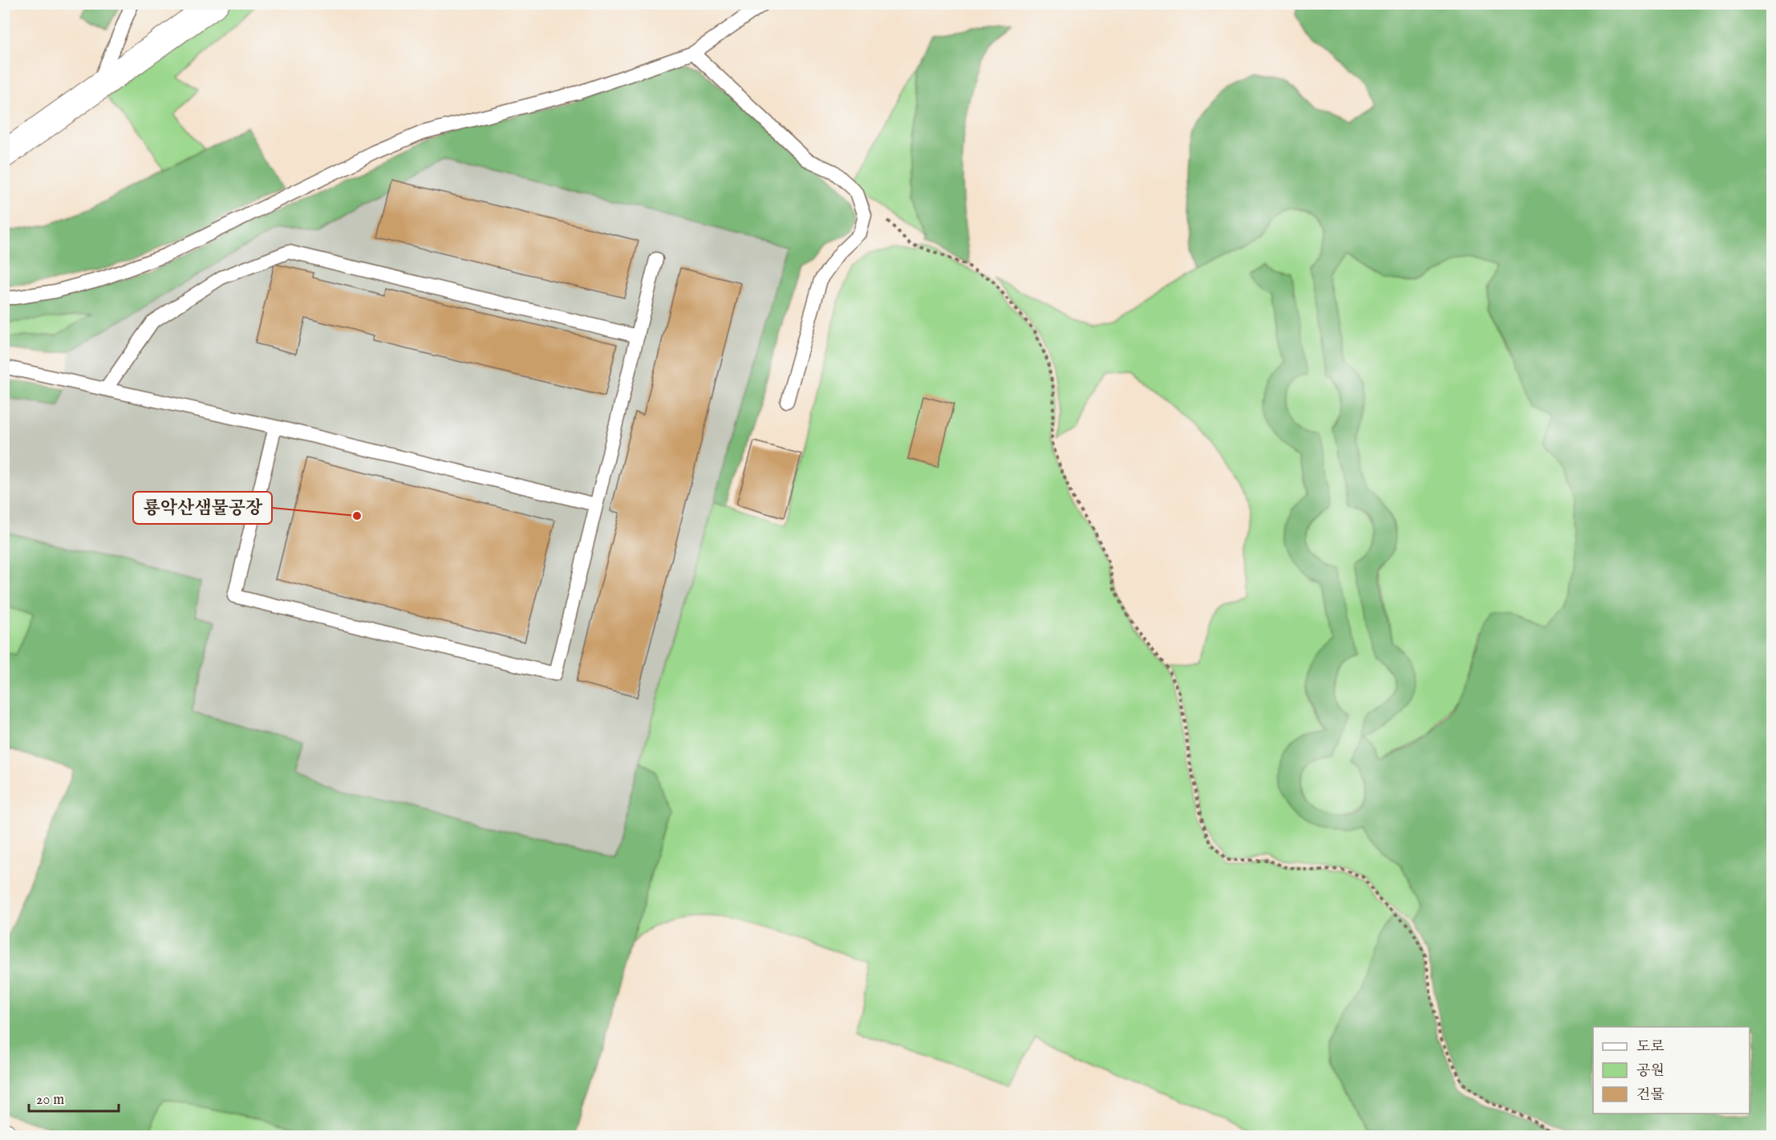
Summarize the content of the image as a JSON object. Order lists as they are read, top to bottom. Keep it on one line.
{"places":["룡악산샘물공장"],"legend":["도로","공원","건물"],"scale_bar":"20 m"}
